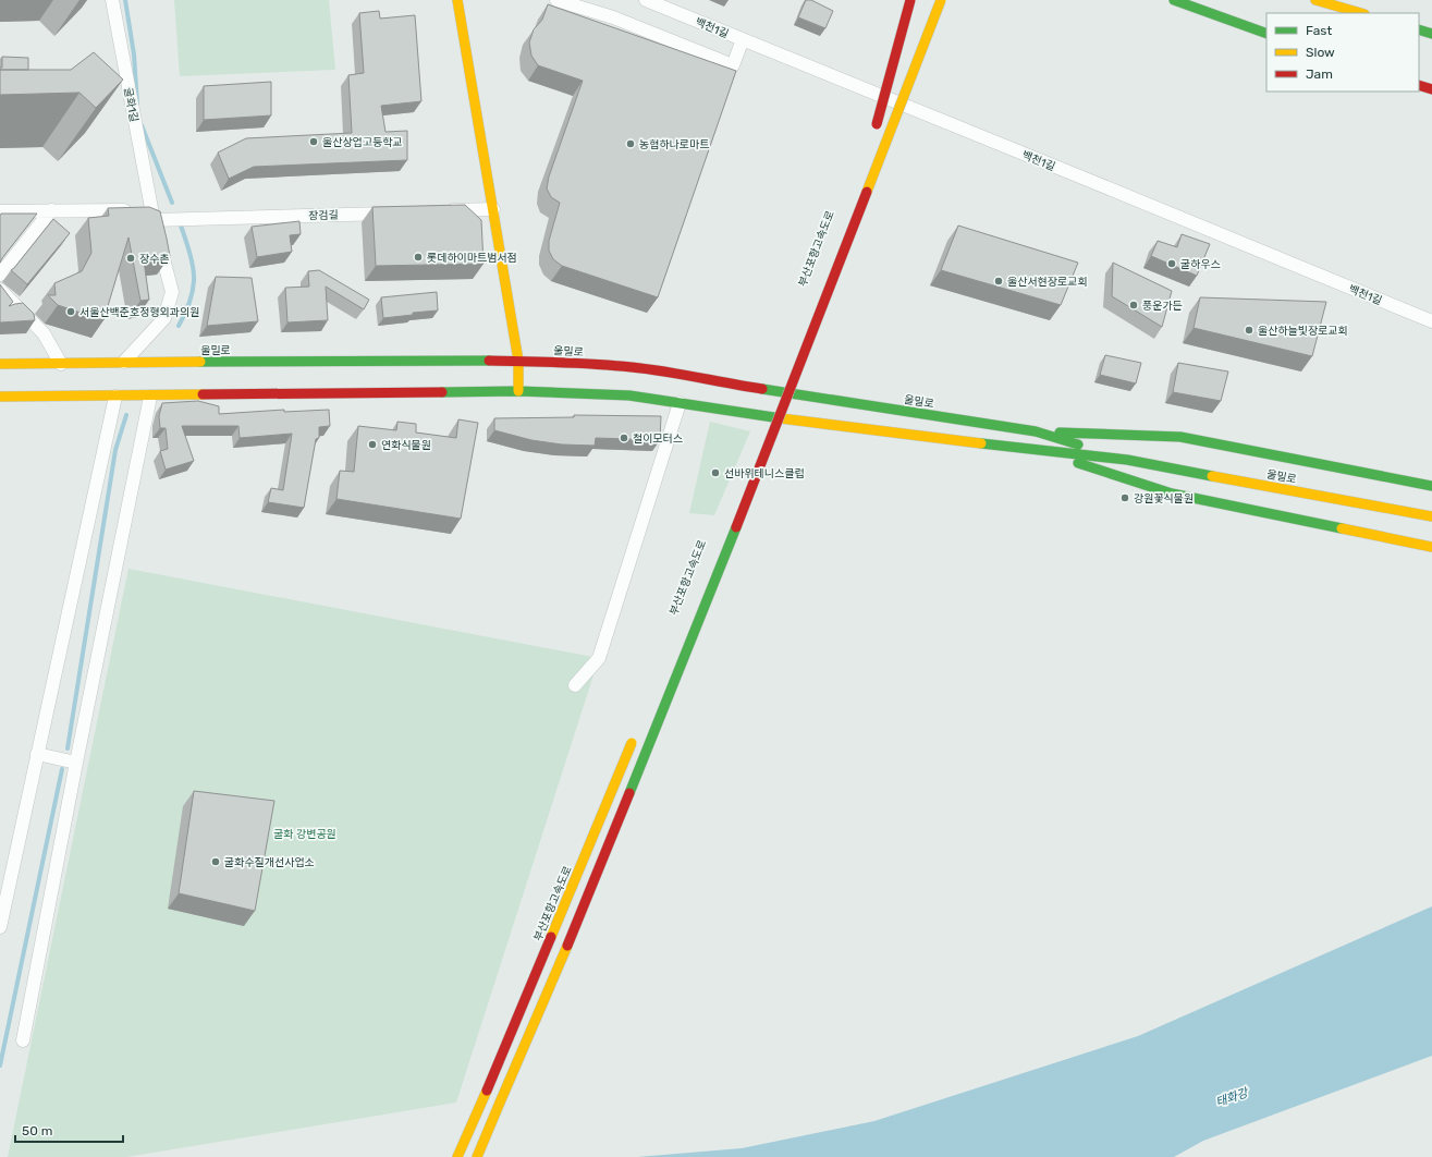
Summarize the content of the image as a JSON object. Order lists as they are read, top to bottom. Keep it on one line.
{"streets":{"main road":["부산포항고속도로","울밀로"],"street":["백천1길","굴화1길","장검길"]},"crossings":[["굴화1길","장검길"],["굴화1길","울밀로"]],"water":["태화강"],"parks":["굴화 강변공원"],"places":["울산상업고등학교","농협하나로마트","롯데하이마트범서점","장수촌","굴하우스","울산서현장로교회","풍운가든","서울산백준호정형외과의원","울산하늘빛장로교회","철이모터스","연화식물원","선바위테니스클럽","강원꽃식물원","굴화수질개선사업소"],"legend":["Fast","Slow","Jam"],"scale_bar":"50 m"}
